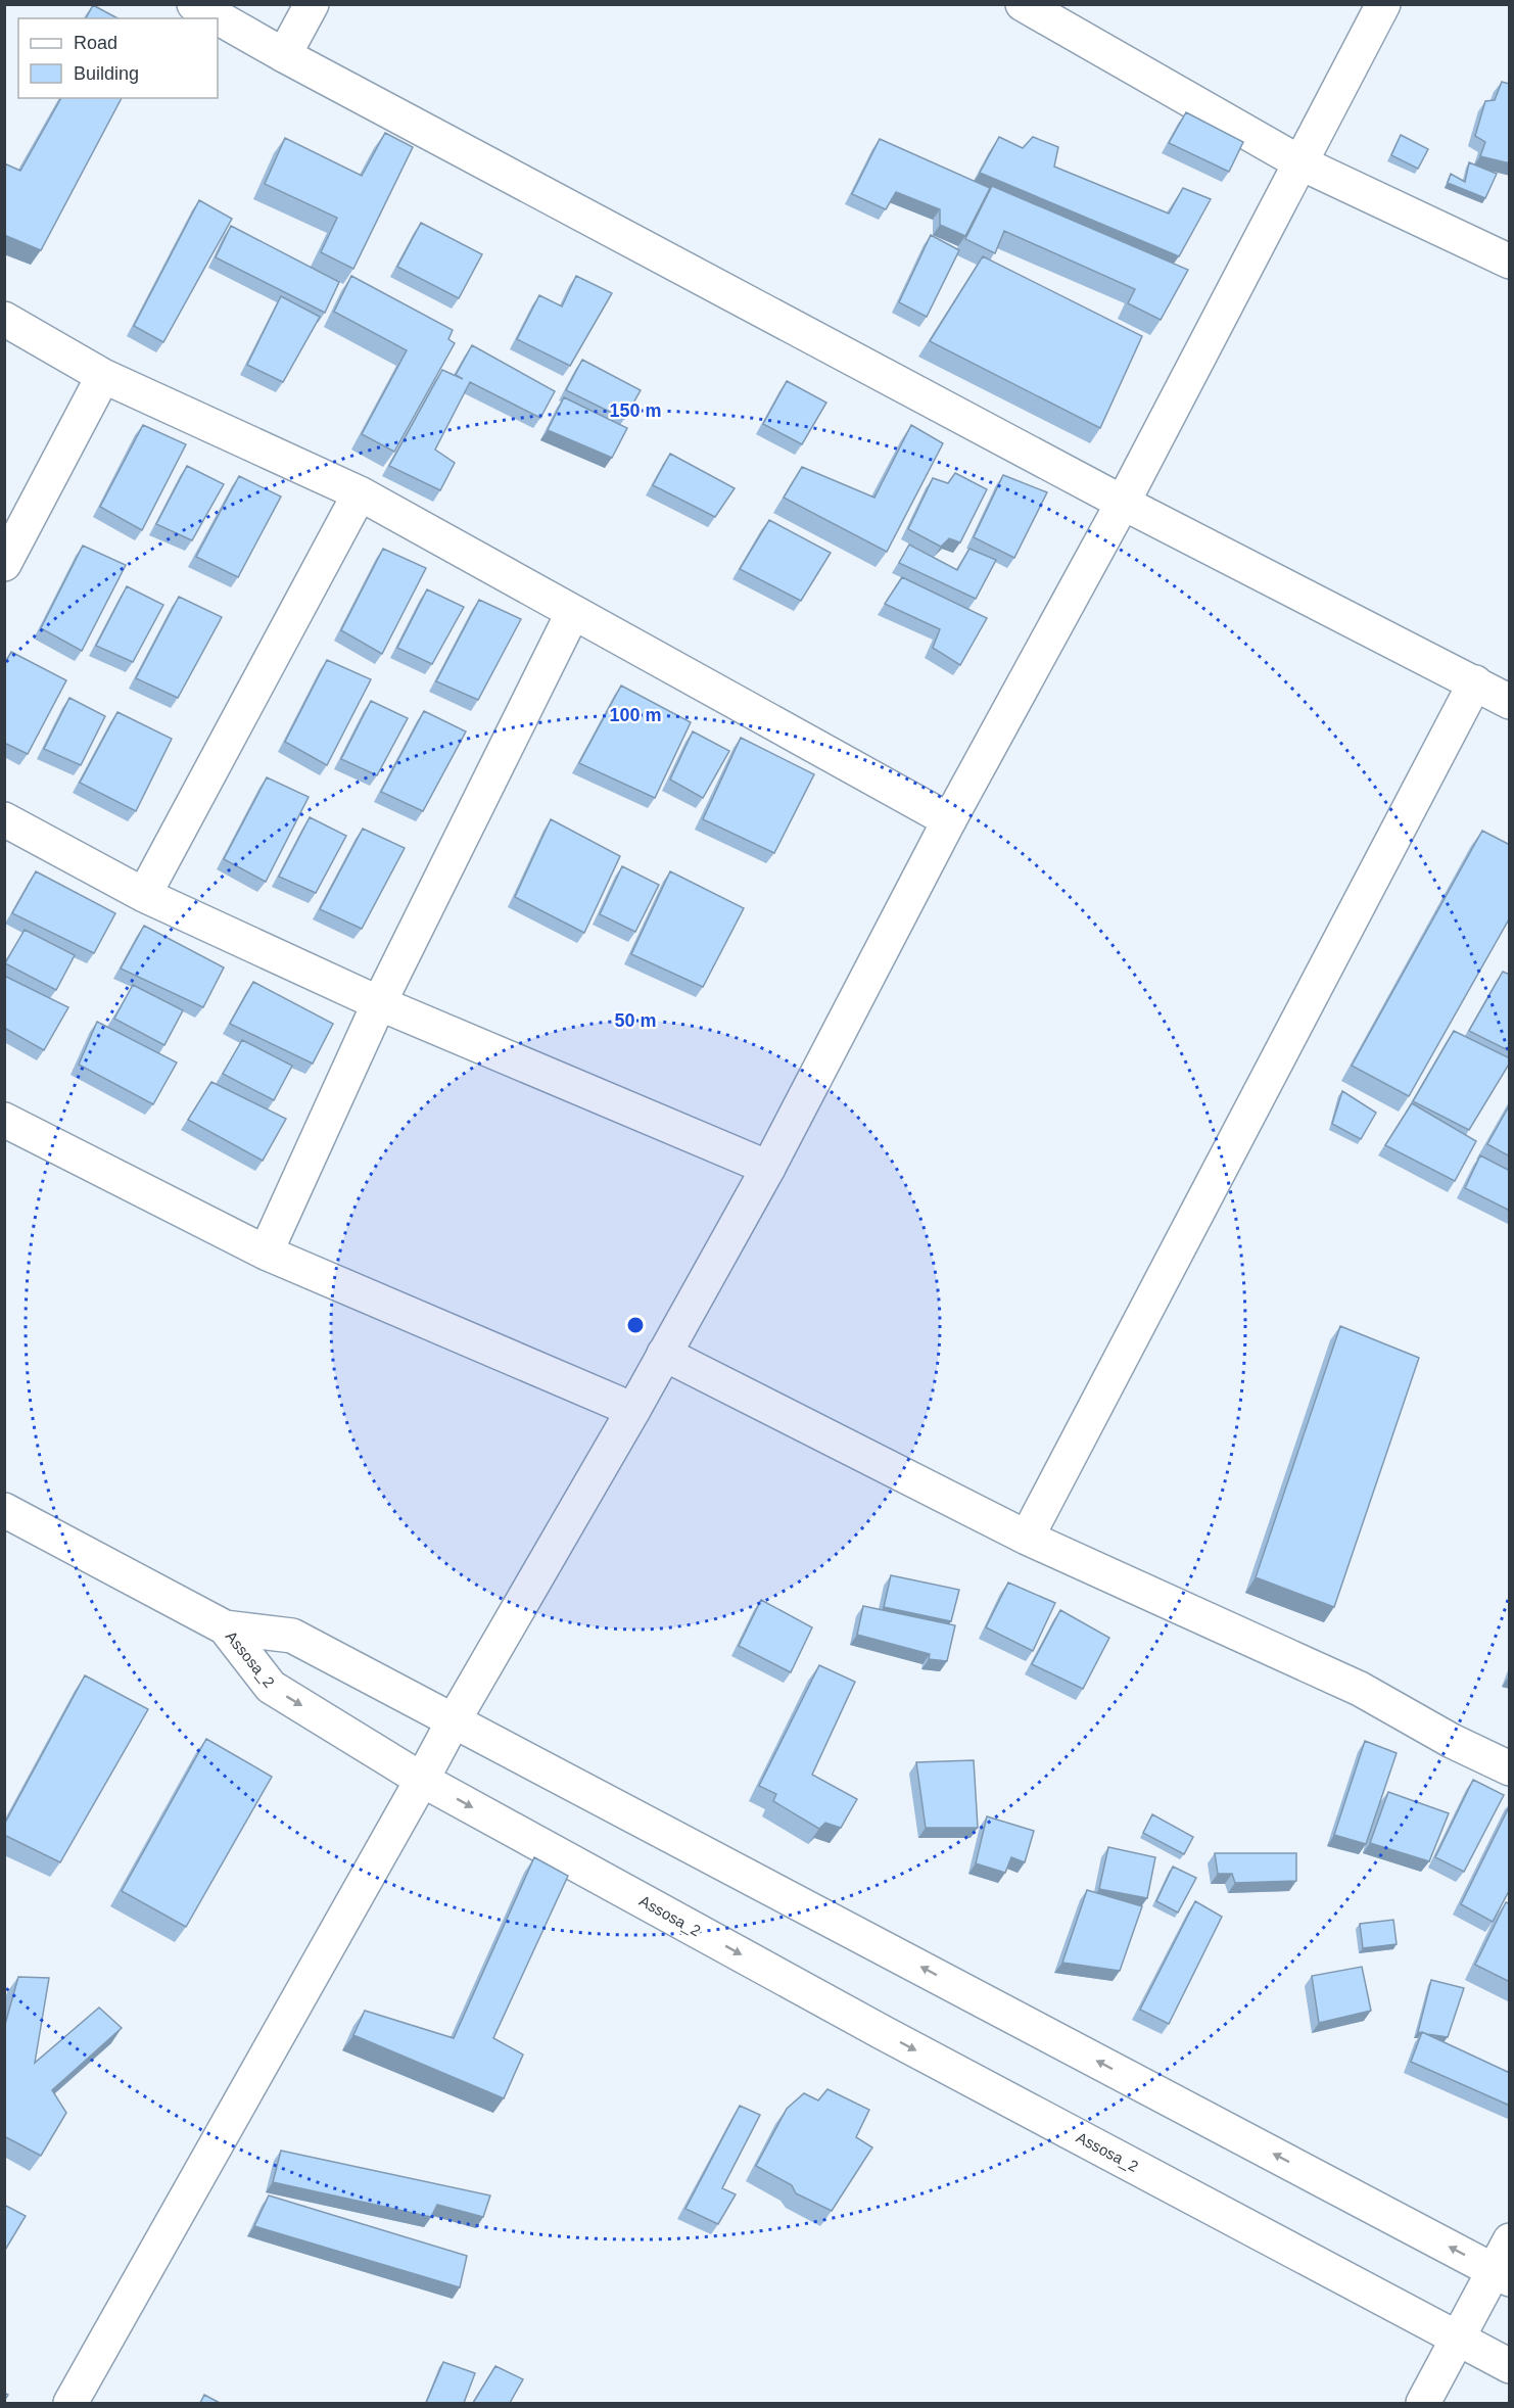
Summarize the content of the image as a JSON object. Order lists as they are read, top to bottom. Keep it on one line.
{"streets":{"street":["Assosa_2"]},"legend":["Road","Building"],"rings":["150 m","100 m","50 m"]}
